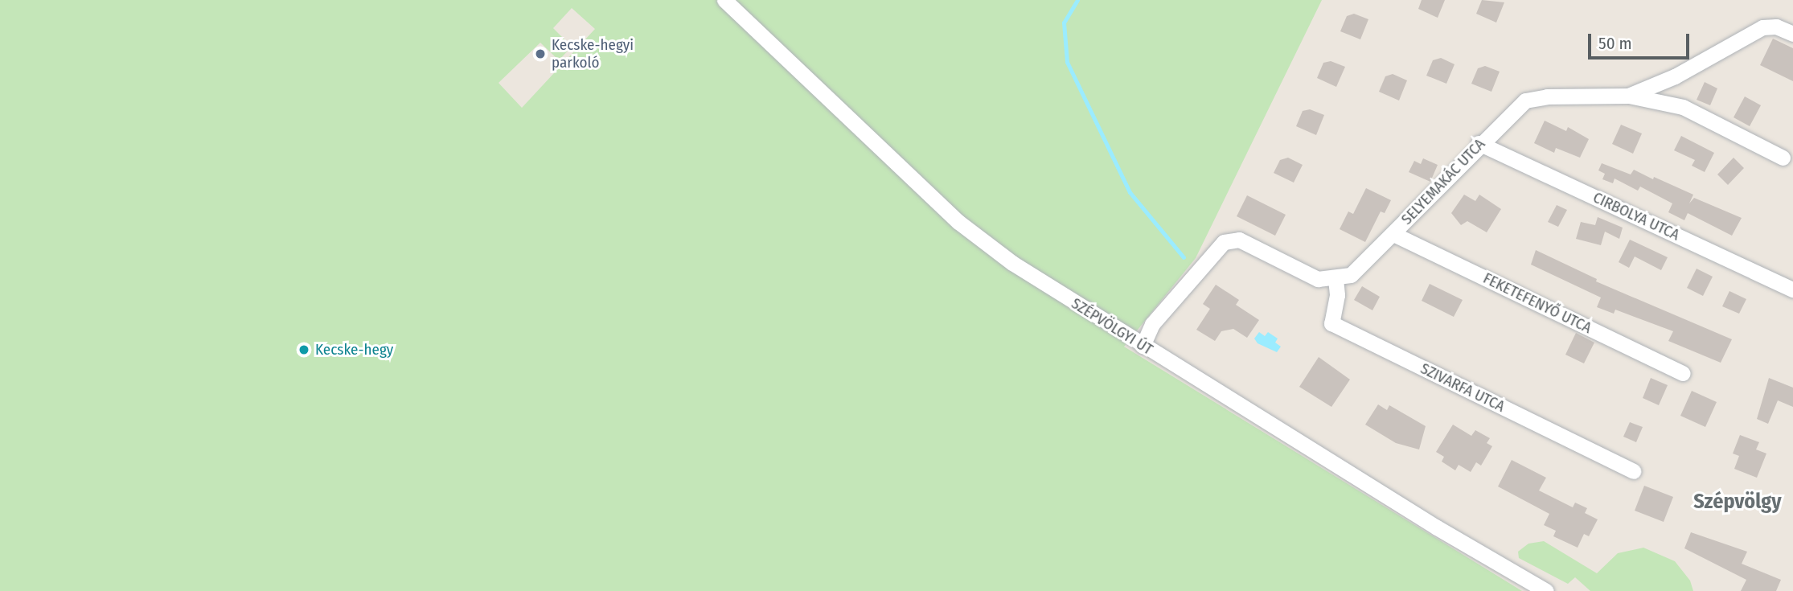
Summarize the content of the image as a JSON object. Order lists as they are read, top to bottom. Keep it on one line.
{"streets":{"street":["SELYEMAKÁC UTCA","CIRBOLYA UTCA","FEKETEFENYŐ UTCA","SZÉPVÖLGYI ÚT","SZIVARFA UTCA"]},"crossings":[["SELYEMAKÁC UTCA","CIRBOLYA UTCA"],["SELYEMAKÁC UTCA","FEKETEFENYŐ UTCA"],["SELYEMAKÁC UTCA","SZIVARFA UTCA"]],"districts":["Szépvölgy"],"places":["Kecske-hegyi parkoló","Kecske-hegy"],"scale_bar":"50 m"}
